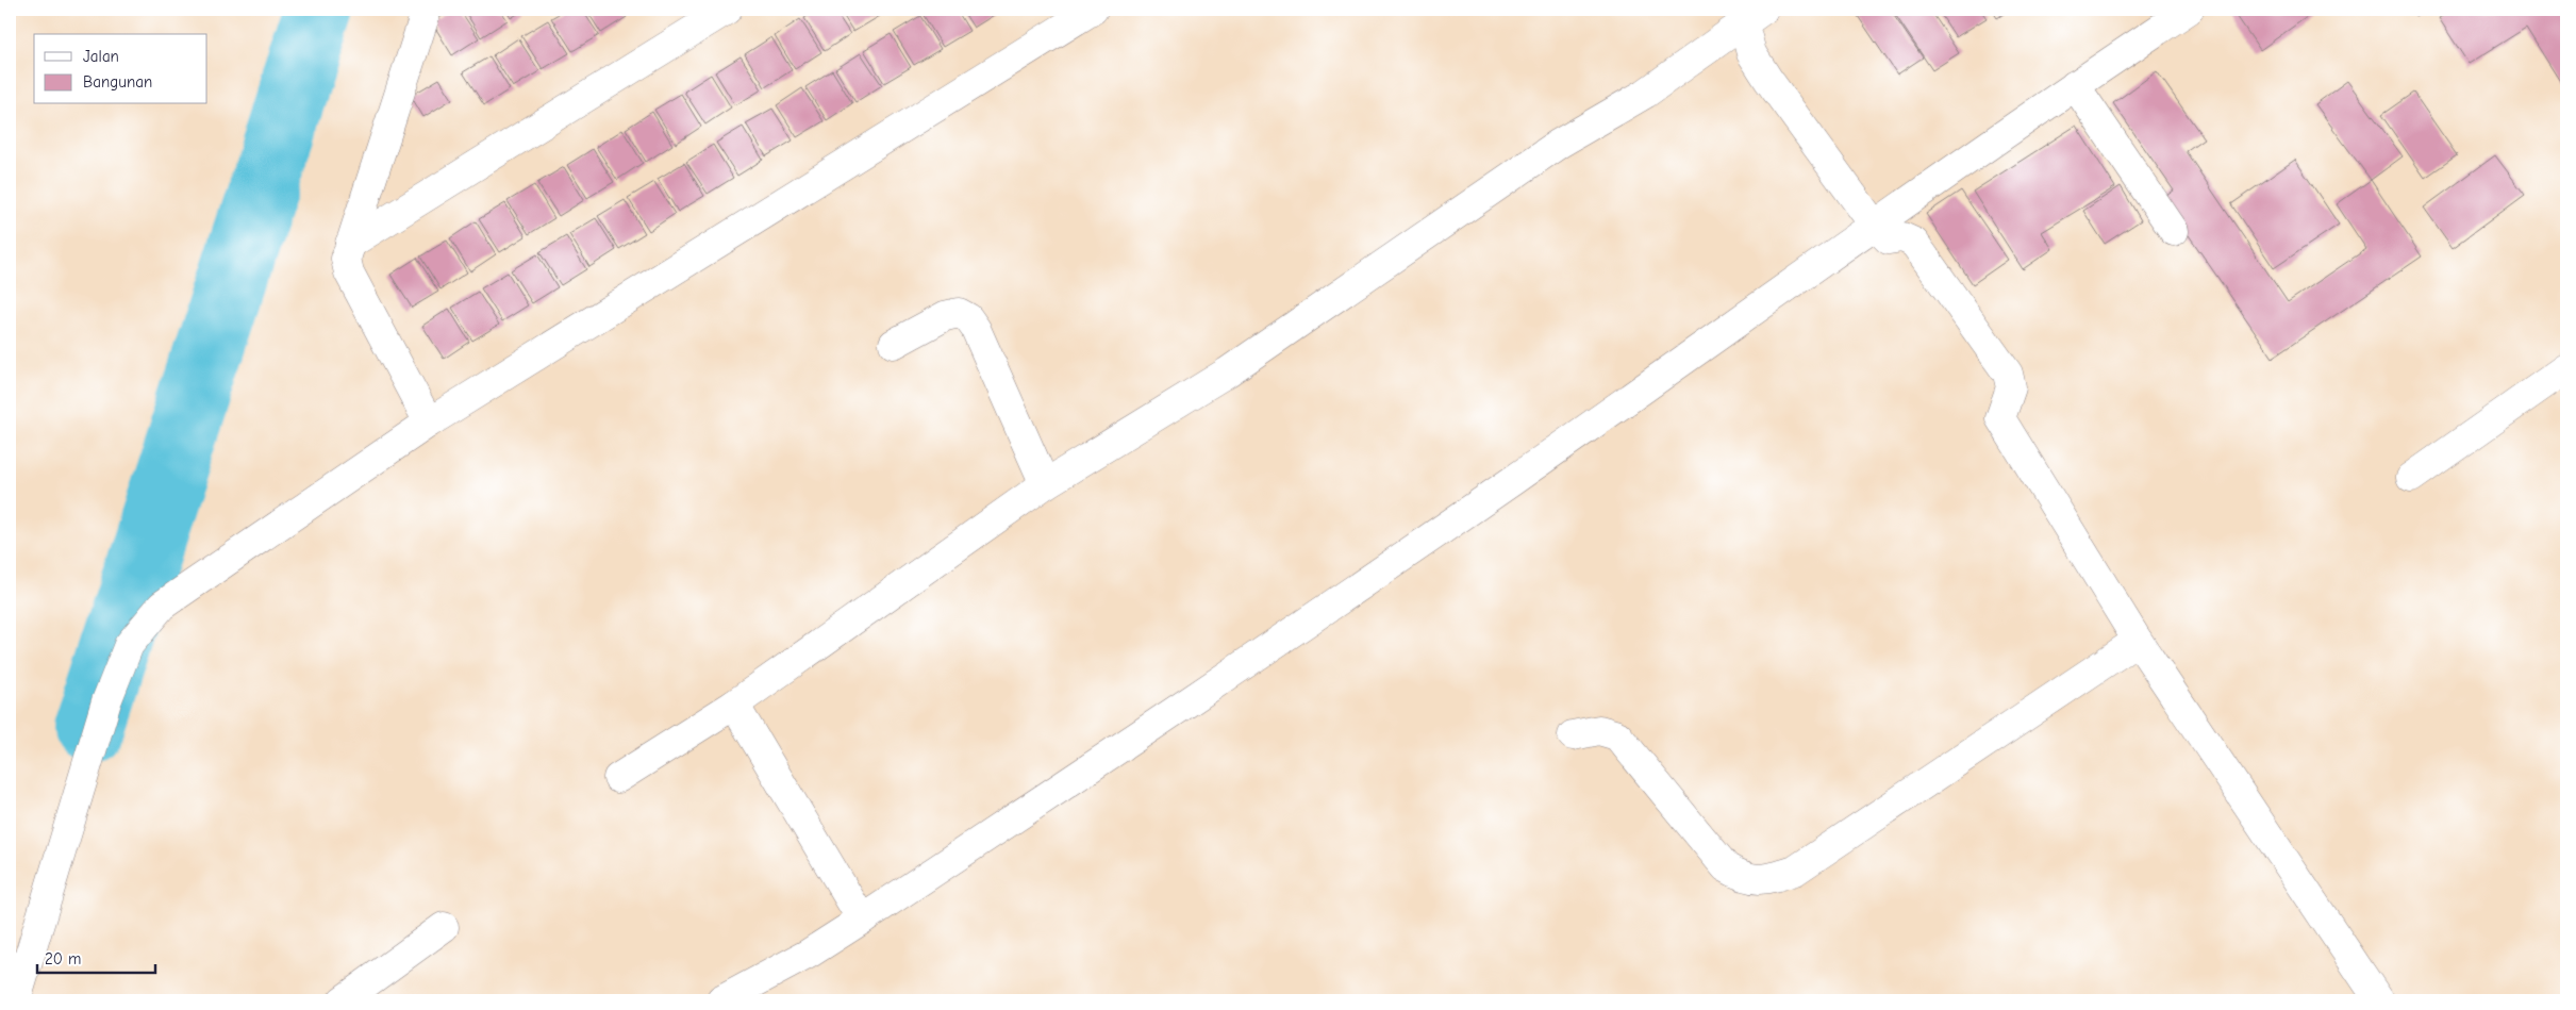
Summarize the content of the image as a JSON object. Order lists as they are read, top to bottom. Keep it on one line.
{"legend":["Jalan","Bangunan"],"scale_bar":"20 m"}
